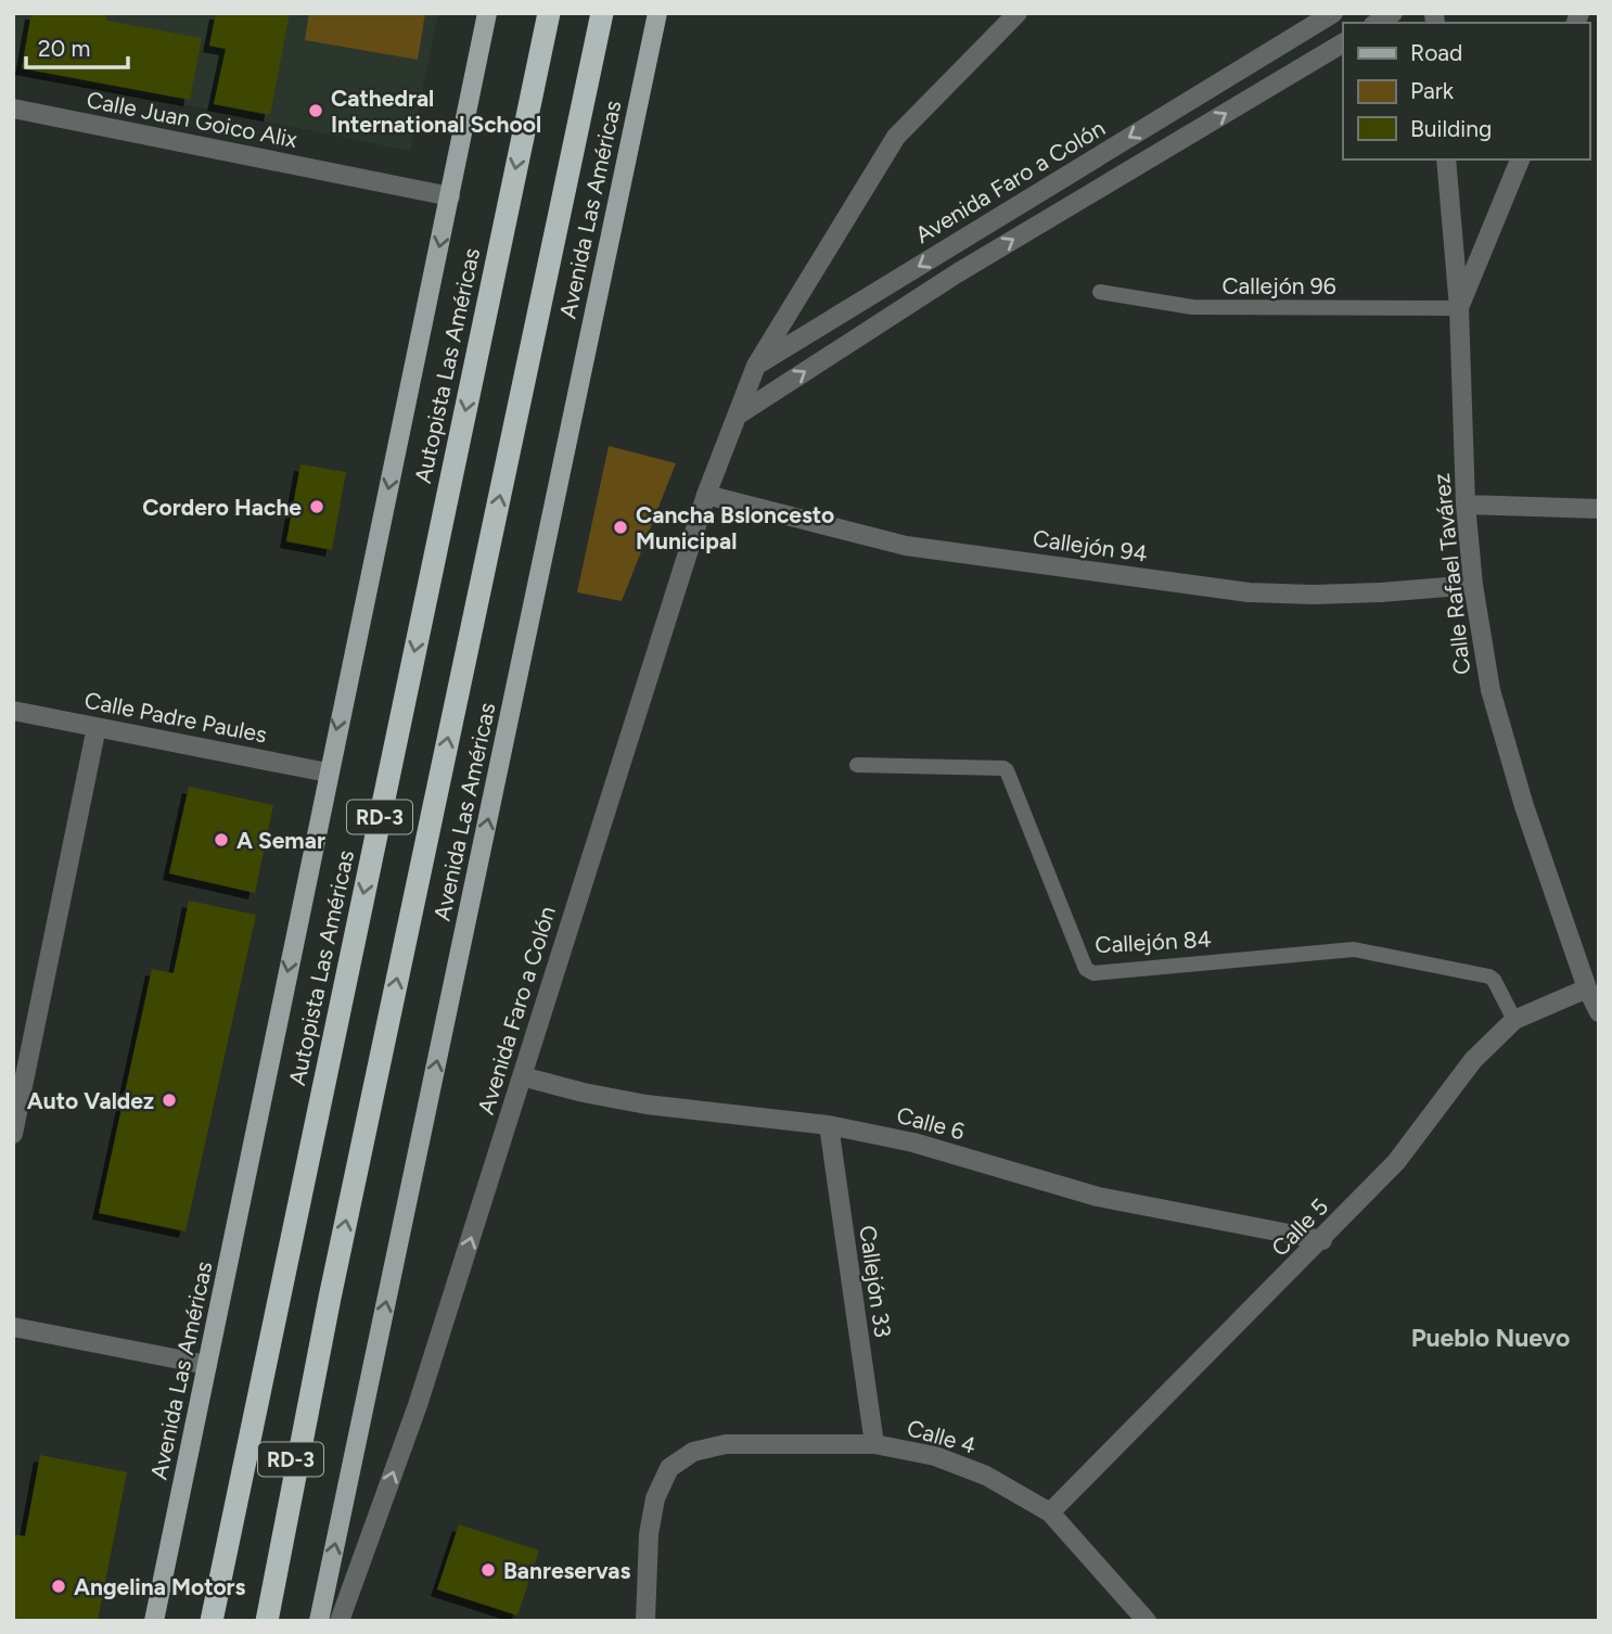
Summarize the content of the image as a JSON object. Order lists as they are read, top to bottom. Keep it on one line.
{"streets":{"highway":["Autopista Las Américas","RD-3"],"main road":["Avenida Las Américas"],"street":["Calle Juan Goico Alix","Avenida Faro a Colón","Callejón 94","Calle Rafael Tavárez","Calle Padre Paules","Calle 6","Calle 5","Callejón 33","Calle 4"],"lane":["Callejón 96","Callejón 84"]},"crossings":[["Calle Juan Goico Alix","Avenida Las Américas"],["Avenida Faro a Colón","Callejón 94"],["Avenida Faro a Colón","Calle 6"],["Avenida Las Américas","Calle Padre Paules"],["Callejón 96","Calle Rafael Tavárez"],["Callejón 94","Calle Rafael Tavárez"],["Calle Rafael Tavárez","Calle 5"],["Callejón 84","Calle 5"],["Calle 6","Calle 5"],["Calle 6","Callejón 33"],["Calle 5","Calle 4"],["Callejón 33","Calle 4"]],"districts":["Pueblo Nuevo"],"places":["Cathedral International School","Cordero Hache","Cancha Bsloncesto Municipal","A Semar","Auto Valdez","Banreservas","Angelina Motors"],"legend":["Road","Park","Building"],"scale_bar":"20 m"}
